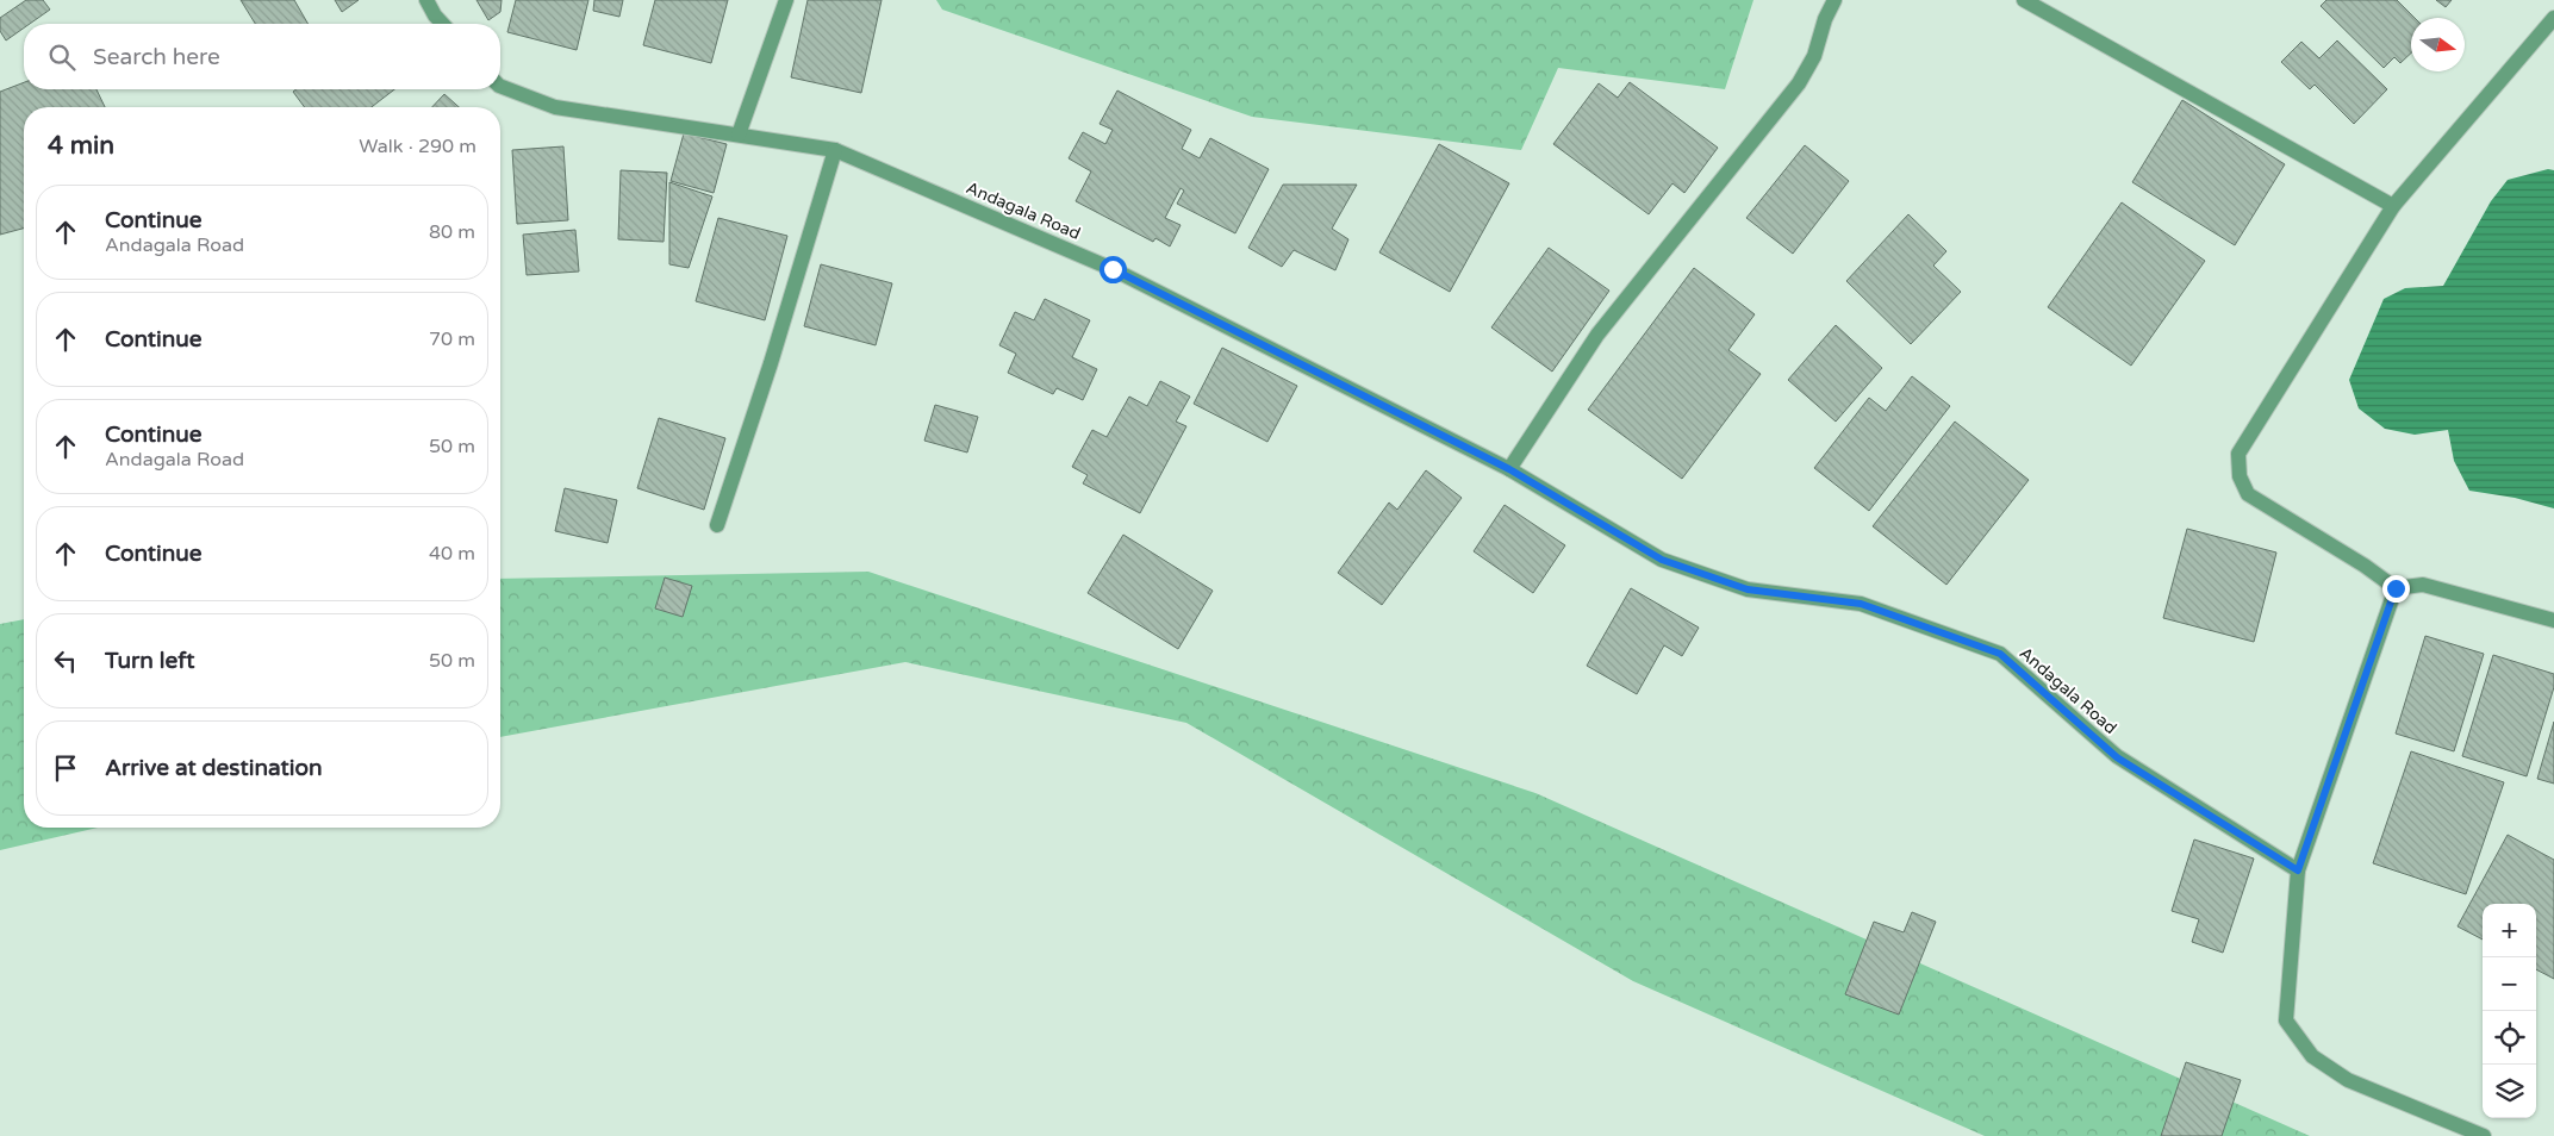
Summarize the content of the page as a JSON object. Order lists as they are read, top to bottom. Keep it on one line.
{"streets":{"street":["Andagala Road"]},"north":"right","page":{"search":"Search here","heading":["4 min","Walk · 290 m"],"list":[["Continue","Andagala Road","80 m"],["Continue","70 m"],["Continue","Andagala Road","50 m"],["Continue","40 m"],["Turn left","50 m"],"Arrive at destination"],"map_buttons":["+","−"]}}
